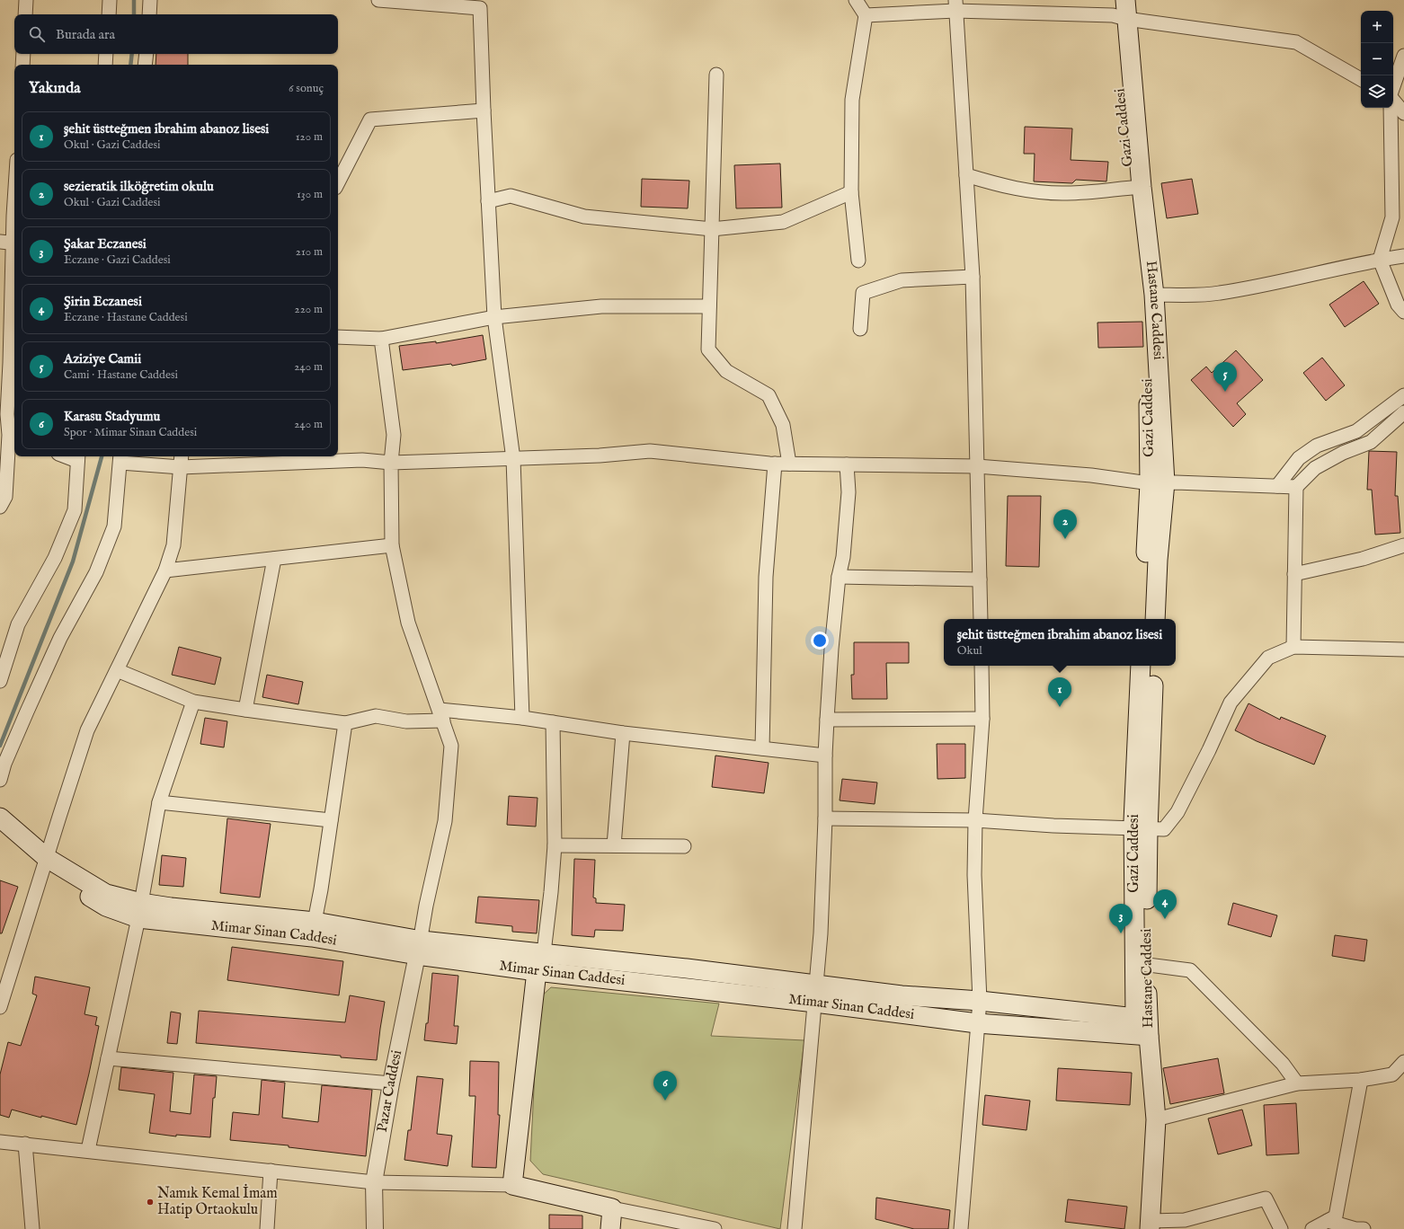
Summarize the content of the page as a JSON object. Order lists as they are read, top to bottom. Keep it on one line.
{"streets":{"main road":["Gazi Caddesi","Hastane Caddesi","Mimar Sinan Caddesi"],"street":["Pazar Caddesi"]},"crossings":[["Gazi Caddesi","Hastane Caddesi"],["Hastane Caddesi","Mimar Sinan Caddesi"],["Mimar Sinan Caddesi","Pazar Caddesi"]],"places":["Namık Kemal İmam Hatip Ortaokulu"],"page":{"map_buttons":["+","−"],"search":"Burada ara","heading":["Yakında","6 sonuç"],"list":[{"mark":"1","name":"şehit üstteğmen ibrahim abanoz lisesi","note":"Okul · Gazi Caddesi","value":"120 m"},{"mark":"2","name":"sezieratik ilköğretim okulu","note":"Okul · Gazi Caddesi","value":"130 m"},{"mark":"3","name":"Şakar Eczanesi","note":"Eczane · Gazi Caddesi","value":"210 m"},{"mark":"4","name":"Şirin Eczanesi","note":"Eczane · Hastane Caddesi","value":"220 m"},{"mark":"5","name":"Aziziye Camii","note":"Cami · Hastane Caddesi","value":"240 m"},{"mark":"6","name":"Karasu Stadyumu","note":"Spor · Mimar Sinan Caddesi","value":"240 m"}],"pins":["5","2","1","4","3","6"],"popup":["şehit üstteğmen ibrahim abanoz lisesi","Okul"]}}
